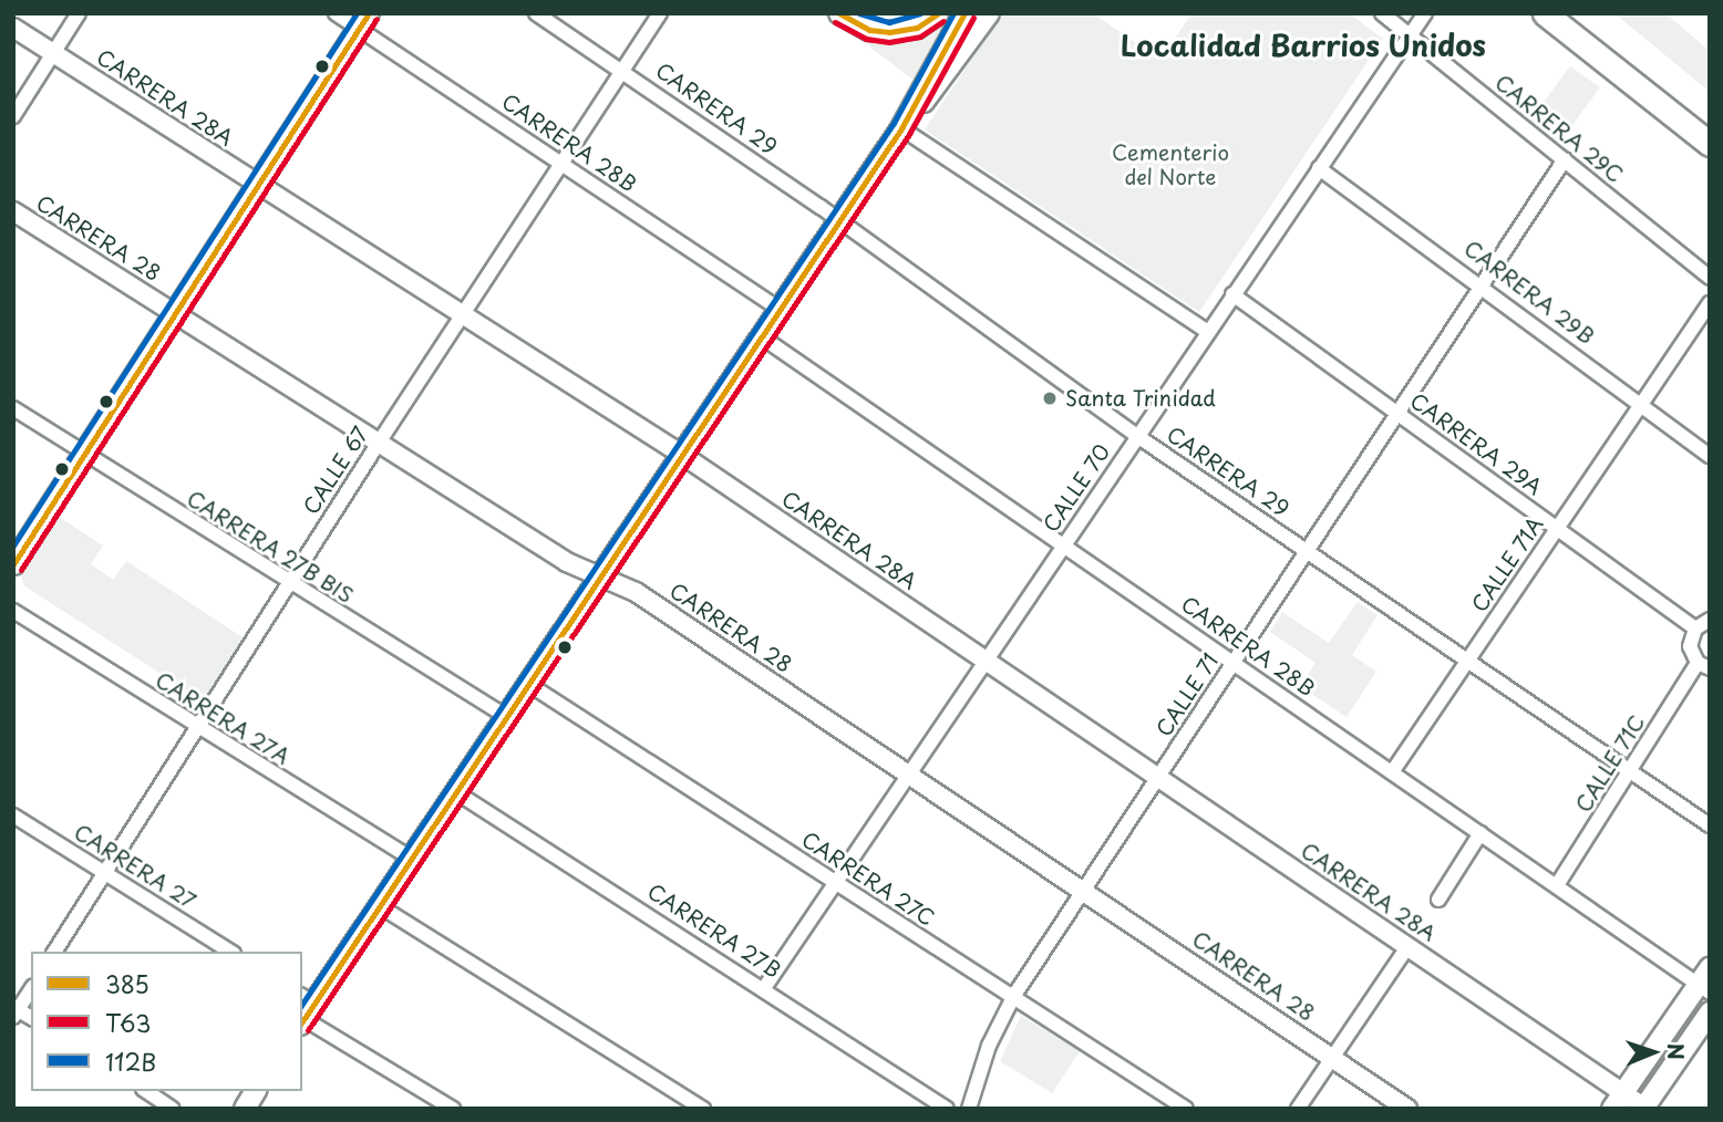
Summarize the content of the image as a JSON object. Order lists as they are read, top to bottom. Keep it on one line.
{"streets":{"street":["CARRERA 28A","CARRERA 29","CARRERA 29C","CARRERA 28B","CARRERA 28","CARRERA 29B","CARRERA 29A","CALLE 67","CALLE 70","CARRERA 27B BIS","CALLE 71A","CALLE 71","CARRERA 27A","CALLE 71C","CARRERA 27","CARRERA 27C","CARRERA 27B"]},"crossings":[["CARRERA 28A","CALLE 67"],["CARRERA 28A","CALLE 70"],["CARRERA 28A","CALLE 71"],["CARRERA 29","CALLE 67"],["CARRERA 29","CALLE 70"],["CARRERA 29","CALLE 71A"],["CARRERA 29","CALLE 71"],["CARRERA 29","CALLE 71C"],["CARRERA 29C","CALLE 70"],["CARRERA 29C","CALLE 71"],["CARRERA 28B","CALLE 67"],["CARRERA 28B","CALLE 70"],["CARRERA 28B","CALLE 71A"],["CARRERA 28B","CALLE 71"],["CARRERA 28B","CALLE 71C"],["CARRERA 28","CALLE 67"],["CARRERA 28","CALLE 70"],["CARRERA 28","CALLE 71"],["CARRERA 29B","CALLE 70"],["CARRERA 29B","CALLE 71A"],["CARRERA 29B","CALLE 71"],["CARRERA 29A","CALLE 70"],["CARRERA 29A","CALLE 71A"],["CARRERA 29A","CALLE 71"],["CALLE 67","CARRERA 27B BIS"],["CALLE 67","CARRERA 27A"],["CALLE 67","CARRERA 27"],["CALLE 70","CARRERA 27C"],["CALLE 70","CARRERA 27B"],["CALLE 71","CARRERA 27C"]],"districts":["Localidad Barrios Unidos"],"parks":["Cementerio del Norte"],"places":["Santa Trinidad"],"lines":["transit line 385","transit line 112B","transit line T63"],"legend":["385","T63","112B"],"north":"right"}
